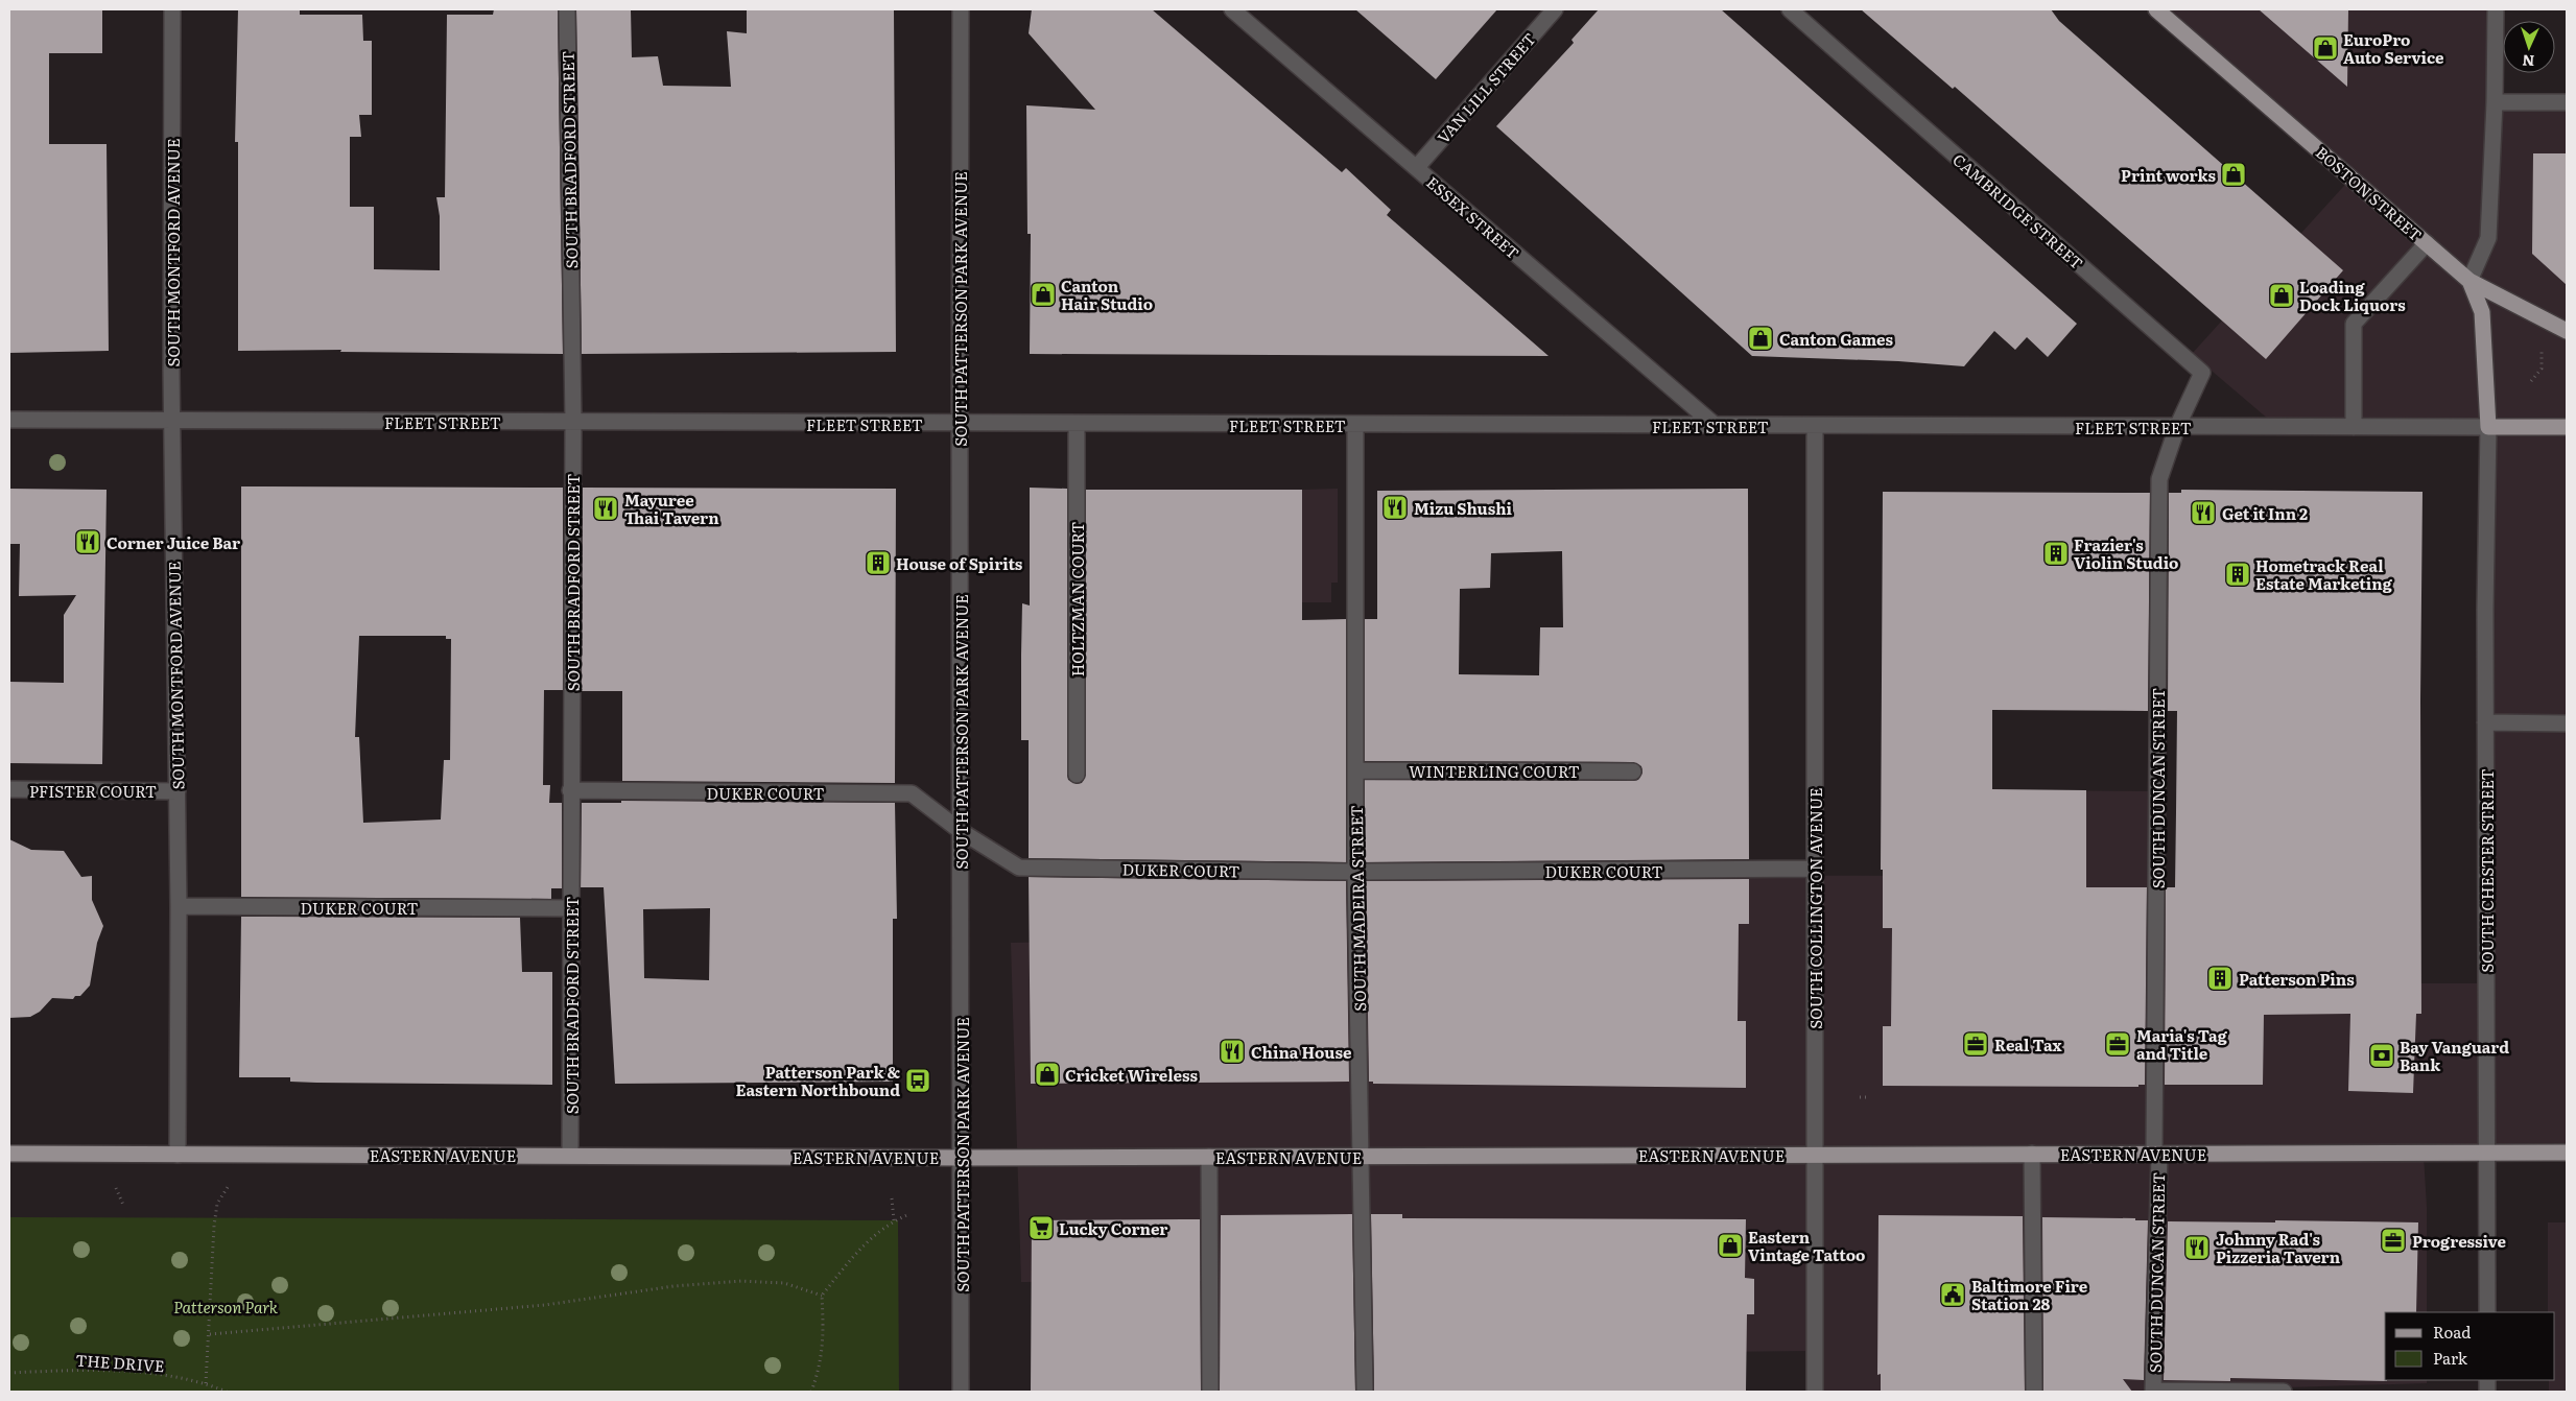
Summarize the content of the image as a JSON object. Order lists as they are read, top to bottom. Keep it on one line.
{"streets":{"main road":["BOSTON STREET","FLEET STREET","EASTERN AVENUE"],"street":["VAN LILL STREET","SOUTH BRADFORD STREET","CAMBRIDGE STREET","ESSEX STREET","SOUTH MONTFORD AVENUE","SOUTH PATTERSON PARK AVENUE","HOLTZMAN COURT","WINTERLING COURT","SOUTH DUNCAN STREET","PFISTER COURT","DUKER COURT","SOUTH CHESTER STREET","SOUTH MADEIRA STREET","SOUTH COLLINGTON AVENUE"],"path":["THE DRIVE"]},"crossings":[["VAN LILL STREET","ESSEX STREET"],["SOUTH BRADFORD STREET","FLEET STREET"],["SOUTH BRADFORD STREET","DUKER COURT"],["SOUTH BRADFORD STREET","EASTERN AVENUE"],["BOSTON STREET","FLEET STREET"],["BOSTON STREET","SOUTH CHESTER STREET"],["CAMBRIDGE STREET","FLEET STREET"],["CAMBRIDGE STREET","SOUTH DUNCAN STREET"],["ESSEX STREET","FLEET STREET"],["SOUTH MONTFORD AVENUE","FLEET STREET"],["SOUTH MONTFORD AVENUE","PFISTER COURT"],["SOUTH MONTFORD AVENUE","DUKER COURT"],["SOUTH MONTFORD AVENUE","EASTERN AVENUE"],["SOUTH PATTERSON PARK AVENUE","FLEET STREET"],["SOUTH PATTERSON PARK AVENUE","DUKER COURT"],["SOUTH PATTERSON PARK AVENUE","EASTERN AVENUE"],["FLEET STREET","HOLTZMAN COURT"],["FLEET STREET","SOUTH DUNCAN STREET"],["FLEET STREET","SOUTH CHESTER STREET"],["FLEET STREET","SOUTH MADEIRA STREET"],["FLEET STREET","SOUTH COLLINGTON AVENUE"],["WINTERLING COURT","SOUTH MADEIRA STREET"],["SOUTH DUNCAN STREET","EASTERN AVENUE"],["DUKER COURT","SOUTH MADEIRA STREET"],["DUKER COURT","SOUTH COLLINGTON AVENUE"],["SOUTH CHESTER STREET","EASTERN AVENUE"],["SOUTH MADEIRA STREET","EASTERN AVENUE"],["SOUTH COLLINGTON AVENUE","EASTERN AVENUE"]],"parks":["Patterson Park"],"places":{"shop":["EuroPro Auto Service","Print works","Canton Hair Studio","Loading Dock Liquors","Canton Games","Cricket Wireless","Eastern Vintage Tattoo"],"restaurant":["Mizu Shushi","Mayuree Thai Tavern","Get it Inn 2","Corner Juice Bar","China House","Johnny Rad's Pizzeria Tavern"],"building":["Frazier's Violin Studio","House of Spirits","Hometrack Real Estate Marketing","Patterson Pins"],"office":["Real Tax","Maria's Tag and Title","Progressive"],"bank":["Bay Vanguard Bank"],"bus stop":["Patterson Park & Eastern Northbound"],"supermarket":["Lucky Corner"],"public building":["Baltimore Fire Station 28"]},"legend":["Road","Park"],"north":"bottom"}
